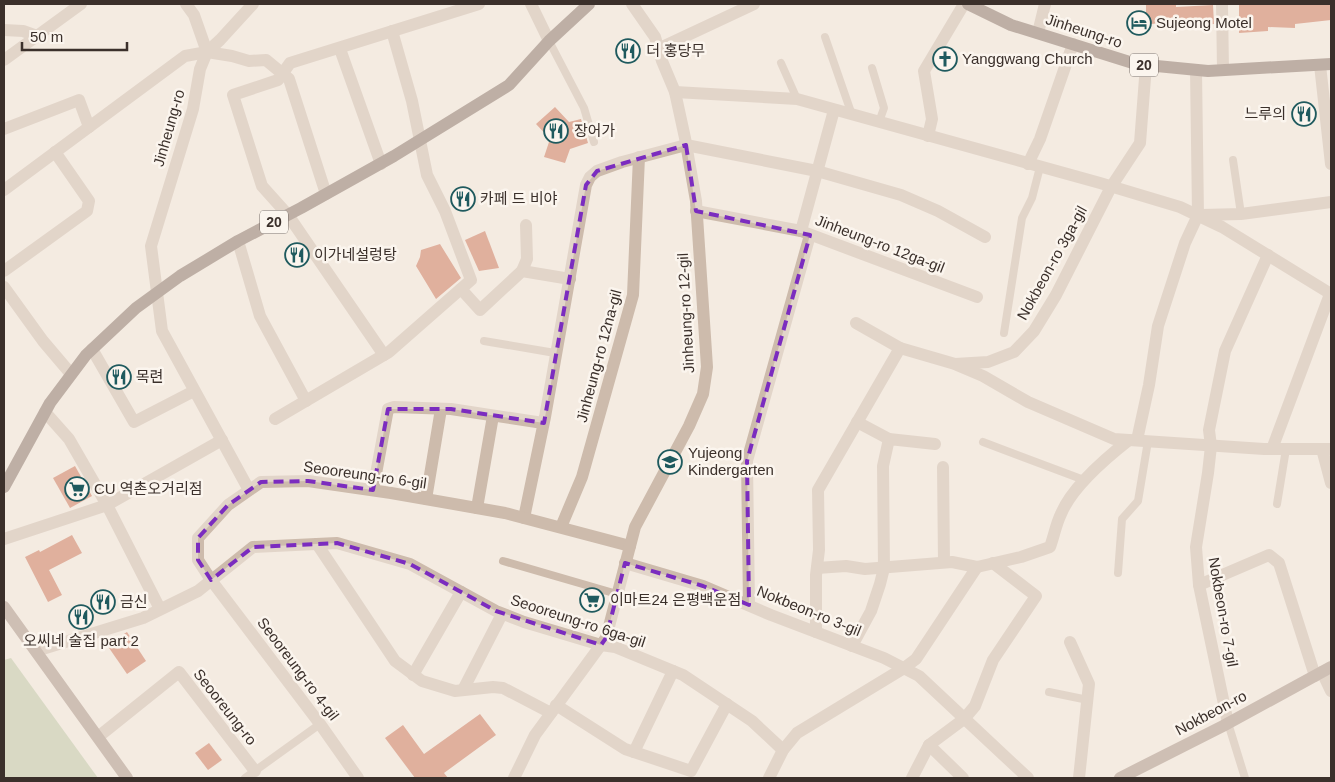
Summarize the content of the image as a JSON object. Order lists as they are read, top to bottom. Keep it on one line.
{"streets":{"main road":["Jinheung-ro","20"],"street":["Jinheung-ro 12ga-gil","Nokbeon-ro 3ga-gil","Jinheung-ro 12-gil","Jinheung-ro 12na-gil","Seooreung-ro 6-gil","Nokbeon-ro 3-gil","Nokbeon-ro 7-gil","Seooreung-ro 6ga-gil","Seooreung-ro 4-gil","Seooreung-ro","Nokbeon-ro"]},"crossings":[["Jinheung-ro","20"],["Jinheung-ro","Nokbeon-ro 3ga-gil"],["Jinheung-ro","Seooreung-ro 6-gil"],["Jinheung-ro 12-gil","Seooreung-ro 6-gil"],["Jinheung-ro 12na-gil","Seooreung-ro 6-gil"],["Seooreung-ro 6-gil","Seooreung-ro 6ga-gil"],["Seooreung-ro 6-gil","Seooreung-ro 4-gil"],["Nokbeon-ro 7-gil","Nokbeon-ro"],["Seooreung-ro 6ga-gil","Seooreung-ro 4-gil"],["Seooreung-ro 4-gil","Seooreung-ro"]],"places":{"hotel":["Sujeong Motel"],"restaurant":["더 홍당무","느루의","장어가","카페 드 비야","이가네설렁탕","목련","금신","오씨네 술집 part 2"],"church":["Yanggwang Church"],"school or university":["Yujeong Kindergarten"],"supermarket":["CU 역촌오거리점","이마트24 은평백운점"]},"scale_bar":"50 m"}
